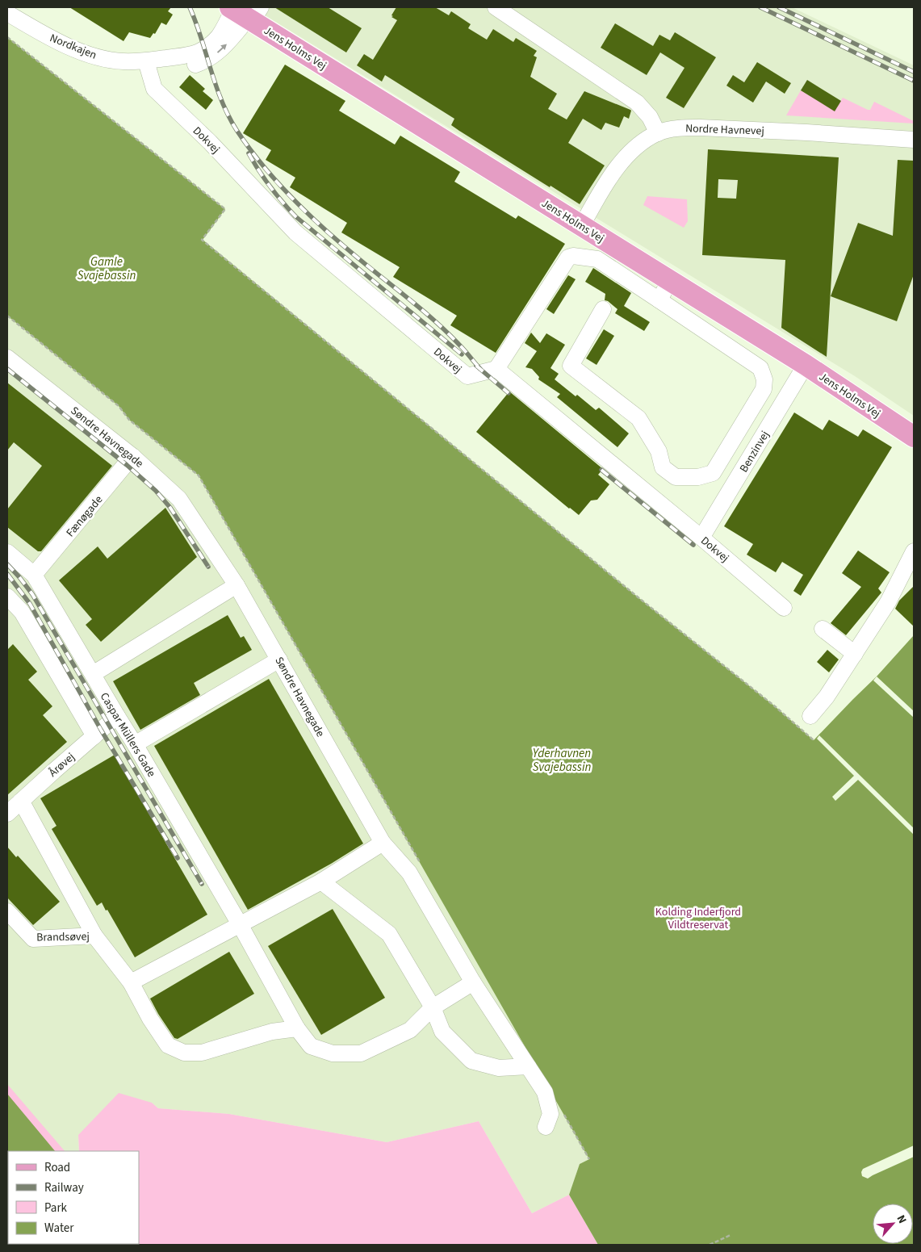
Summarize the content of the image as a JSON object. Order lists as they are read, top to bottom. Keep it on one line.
{"streets":{"main road":["Jens Holms Vej"],"street":["Nordkajen","Nordre Havnevej","Dokvej","Søndre Havnegade","Benzinvej","Fænøgade","Caspar Müllers Gade","Årøvej","Brandsøvej"]},"crossings":[["Nordkajen","Jens Holms Vej"],["Nordkajen","Dokvej"],["Jens Holms Vej","Nordre Havnevej"],["Jens Holms Vej","Benzinvej"],["Dokvej","Benzinvej"],["Søndre Havnegade","Fænøgade"],["Søndre Havnegade","Caspar Müllers Gade"],["Fænøgade","Caspar Müllers Gade"],["Caspar Müllers Gade","Årøvej"],["Caspar Müllers Gade","Brandsøvej"]],"water":["Gamle Svajebassin","Yderhavnen Svajebassin"],"parks":["Kolding Inderfjord Vildtreservat"],"legend":["Road","Railway","Park","Water"],"north":"top right"}
